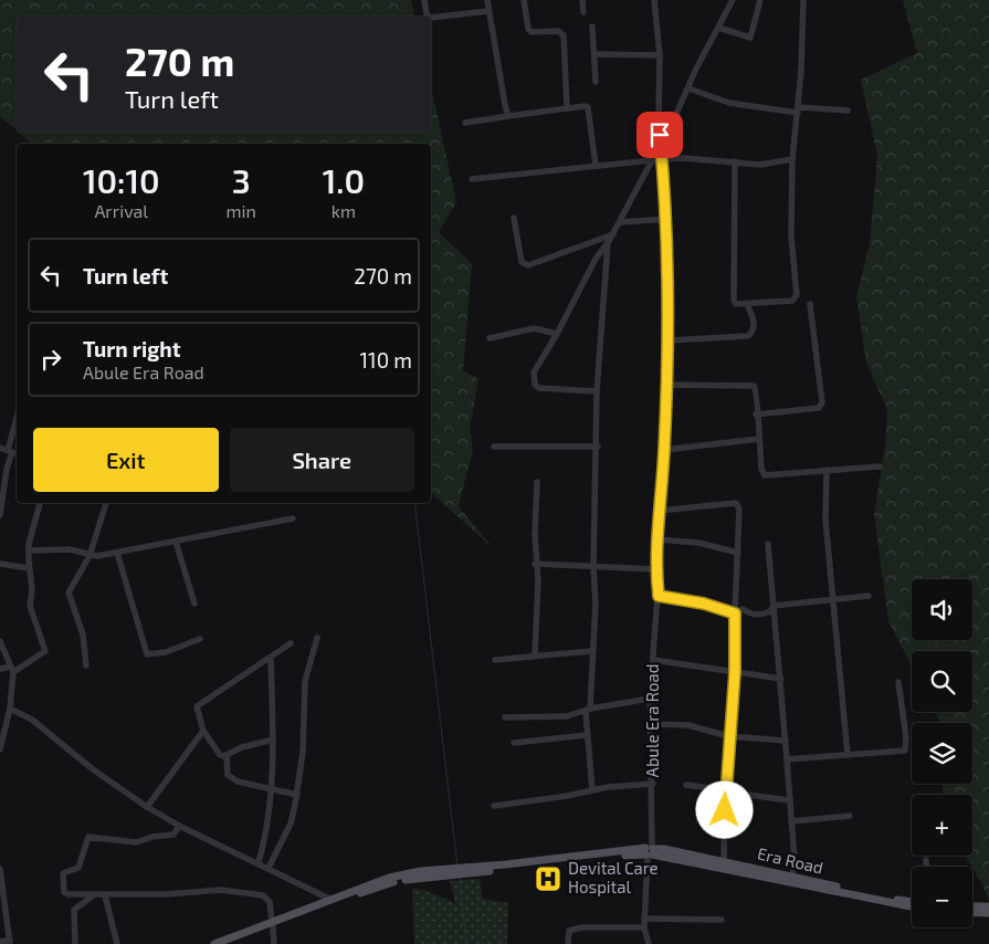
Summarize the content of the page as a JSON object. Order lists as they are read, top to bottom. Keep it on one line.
{"streets":{"main road":["Era Road"],"street":["Abule Era Road"]},"crossings":[["Abule Era Road","Era Road"]],"places":{"hospital":["Devital Care Hospital"]},"page":{"turn":["270 m","Turn left"],"eta":["10:10","Arrival","3","min","1.0","km"],"list":[{"name":"Turn left","value":"270 m"},{"name":"Turn right","note":"Abule Era Road","value":"110 m"}],"buttons":["Exit","Share"],"map_buttons":["+","−"]}}
